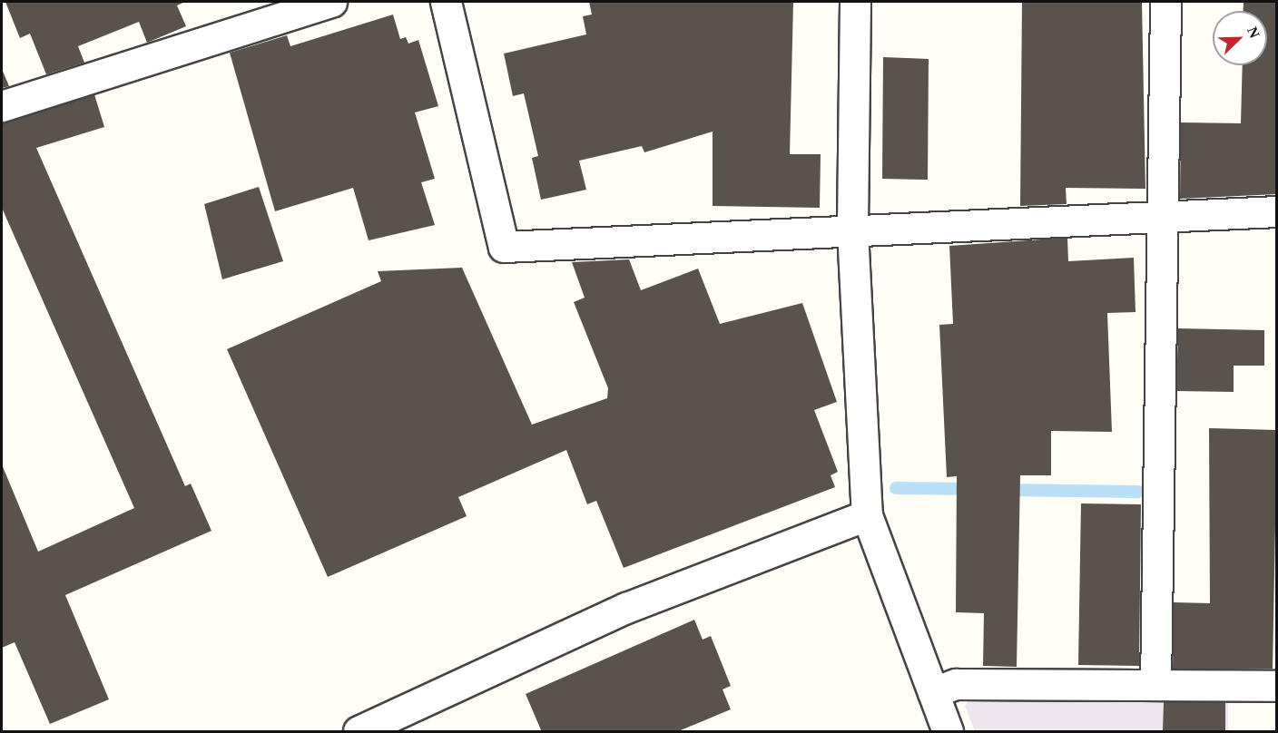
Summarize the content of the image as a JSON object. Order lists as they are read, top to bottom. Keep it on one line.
{"north":"top right"}
